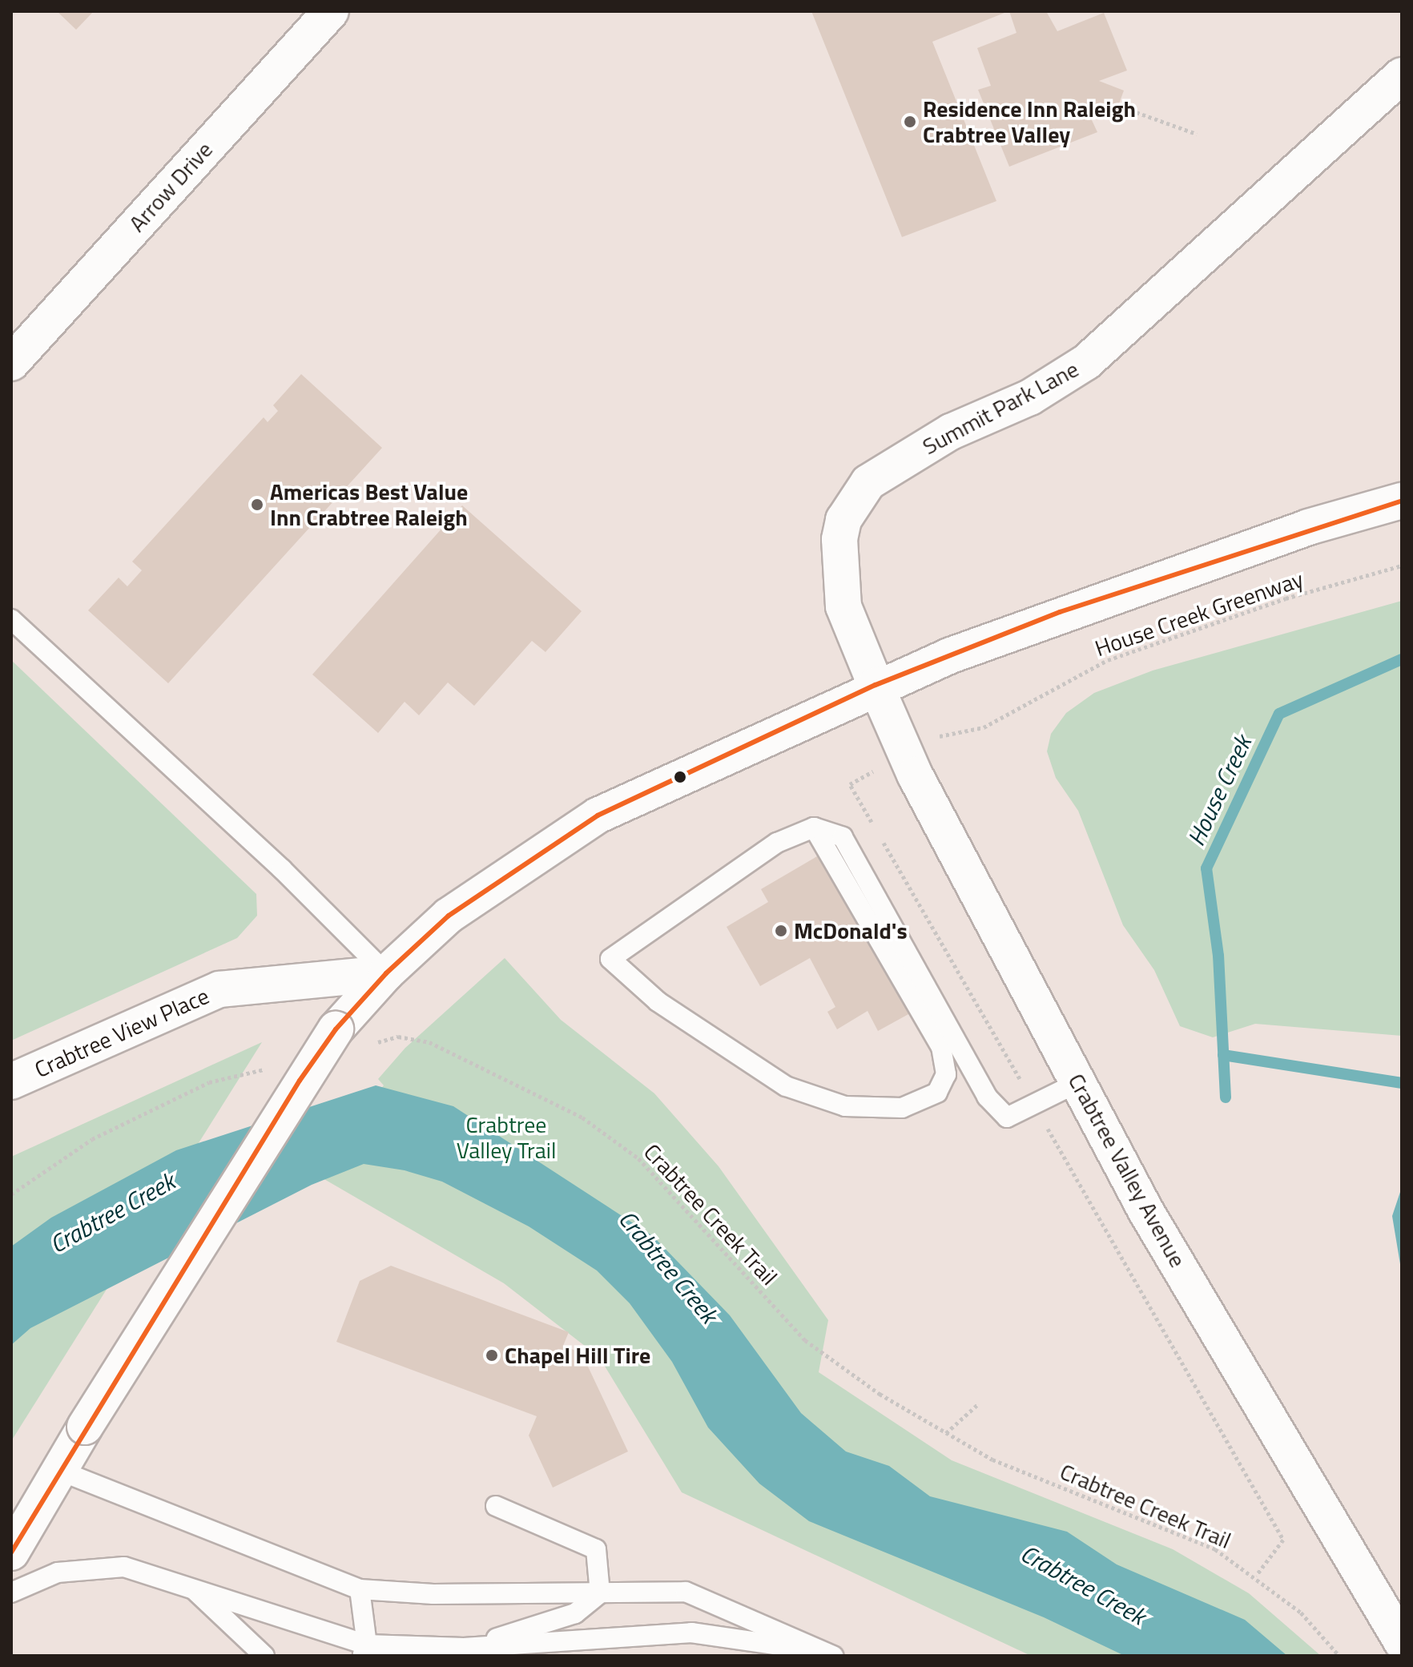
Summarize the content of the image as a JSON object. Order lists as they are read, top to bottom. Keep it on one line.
{"streets":{"street":["Arrow Drive","Summit Park Lane","Crabtree View Place","Crabtree Valley Avenue"],"path":["House Creek Greenway","Crabtree Creek Trail"]},"crossings":[["Summit Park Lane","Crabtree Valley Avenue"]],"water":["House Creek","Crabtree Creek"],"parks":["Crabtree Valley Trail"],"places":["Residence Inn Raleigh Crabtree Valley","Americas Best Value Inn Crabtree Raleigh","McDonald's","Chapel Hill Tire"]}
